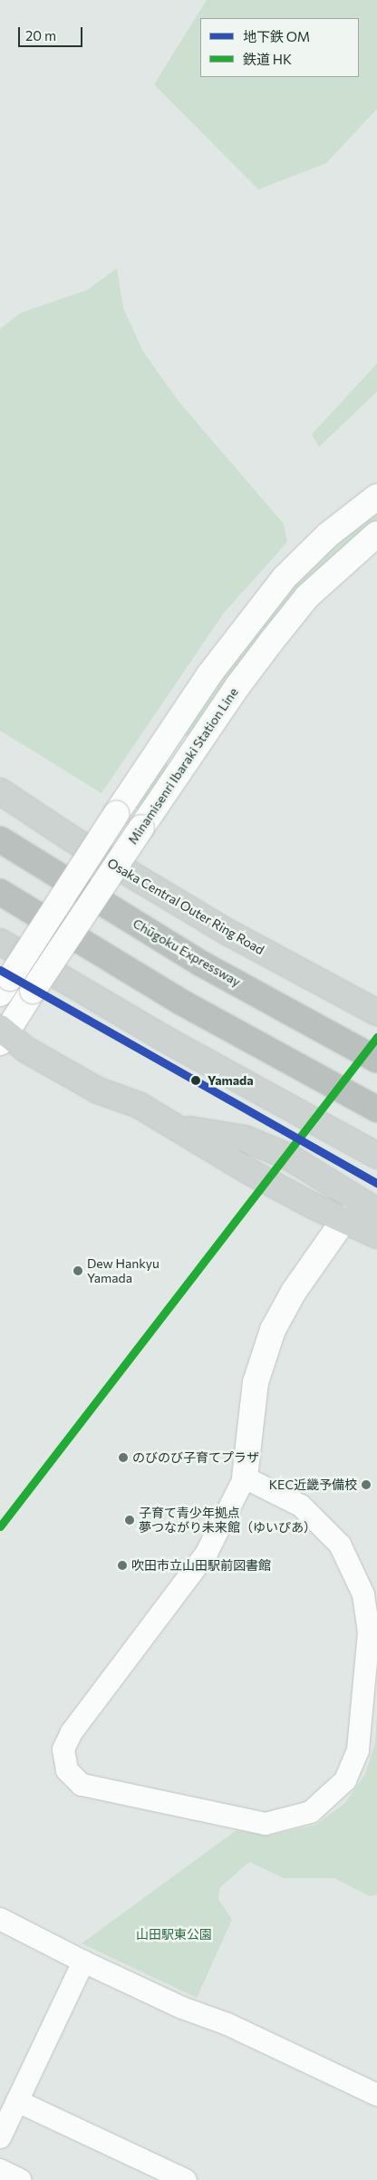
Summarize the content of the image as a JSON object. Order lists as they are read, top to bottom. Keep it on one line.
{"streets":{"highway":["Chūgoku Expressway"],"main road":["Minamisenri Ibaraki Station Line","Osaka Central Outer Ring Road"]},"parks":["山田駅東公園"],"places":["Yamada","Dew Hankyu Yamada","のびのび子育てプラザ","KEC近畿予備校","子育て青少年拠点 夢つながり未来館（ゆいぴあ）","吹田市立山田駅前図書館"],"lines":["metro line OM","rail line HK"],"legend":["地下鉄 OM","鉄道 HK"],"scale_bar":"20 m"}
